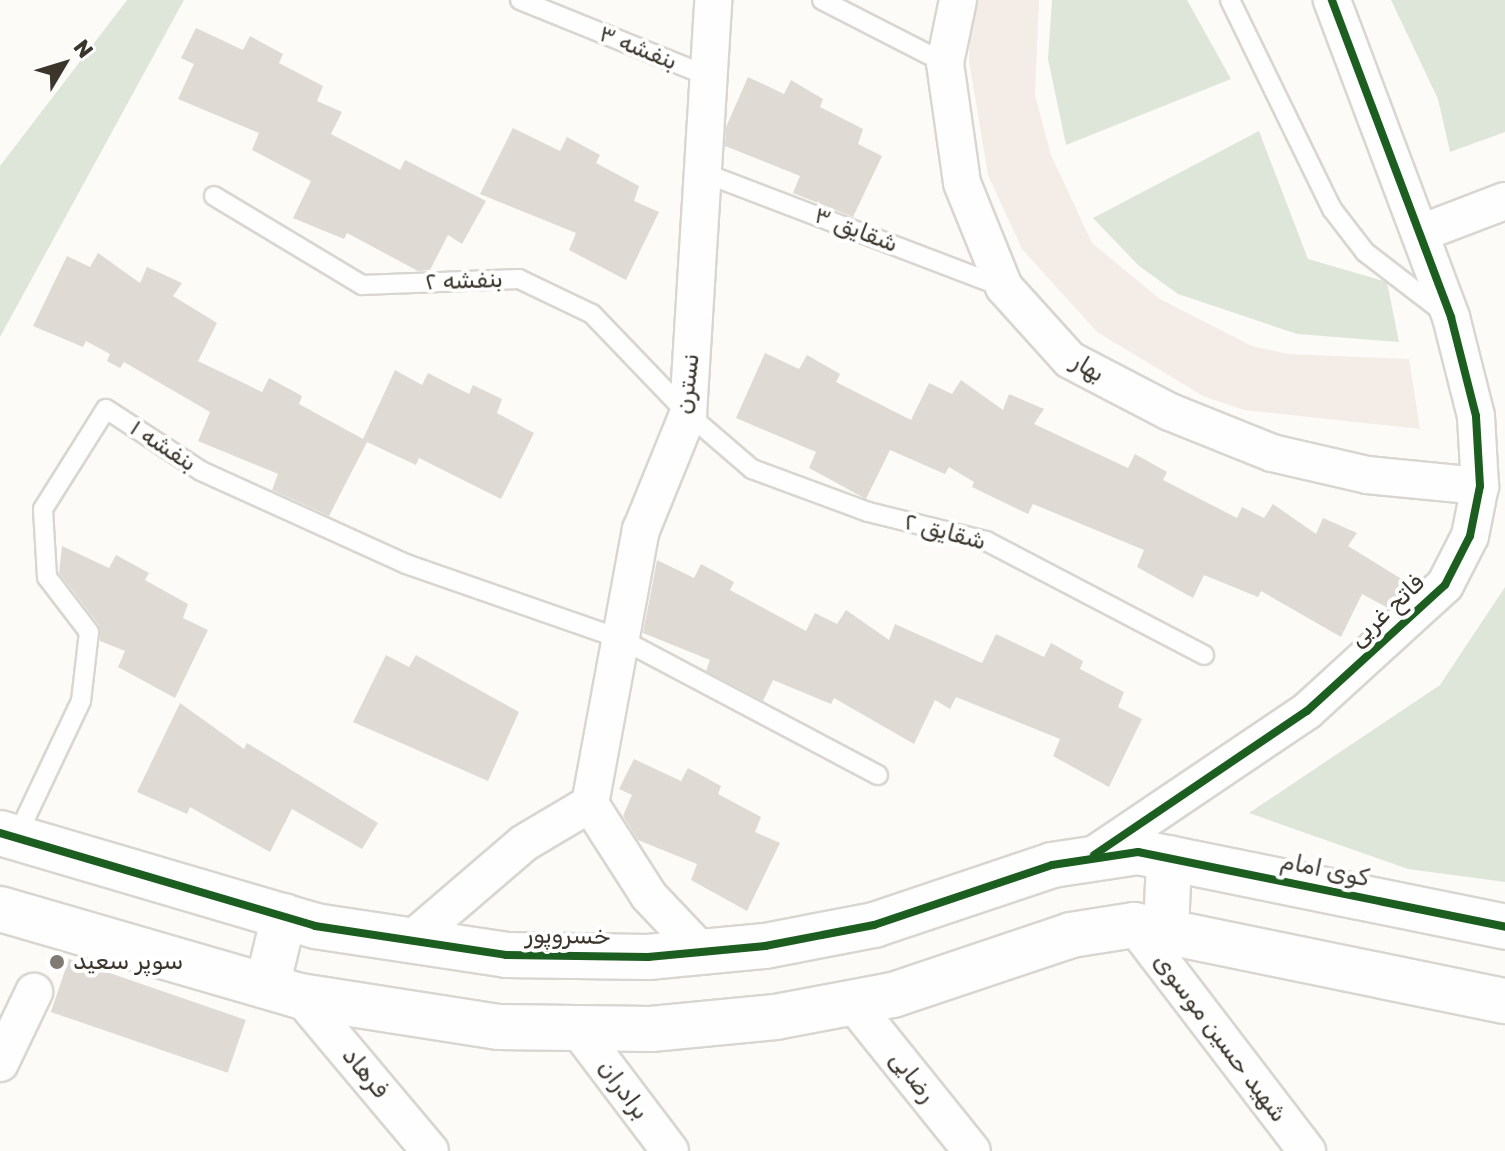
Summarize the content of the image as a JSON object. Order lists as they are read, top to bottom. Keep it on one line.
{"streets":{"street":["بهار","نسترن","فاتح غربی","کوی امام","خسروپور","شهید حسین موسوی","فرهاد","رضایی","برادران"],"lane":["بنفشه ۳","شقایق ۳","بنفشه ۲","بنفشه ۱","شقایق ۲"]},"crossings":[["بنفشه ۳","نسترن"],["شقایق ۳","بهار"],["شقایق ۳","نسترن"],["بنفشه ۲","نسترن"],["بنفشه ۲","شقایق ۲"],["بهار","فاتح غربی"],["نسترن","بنفشه ۱"],["نسترن","شقایق ۲"],["بنفشه ۱","خسروپور"],["فاتح غربی","خسروپور"],["کوی امام","خسروپور"]],"places":["سوپر سعید"],"north":"top right"}
